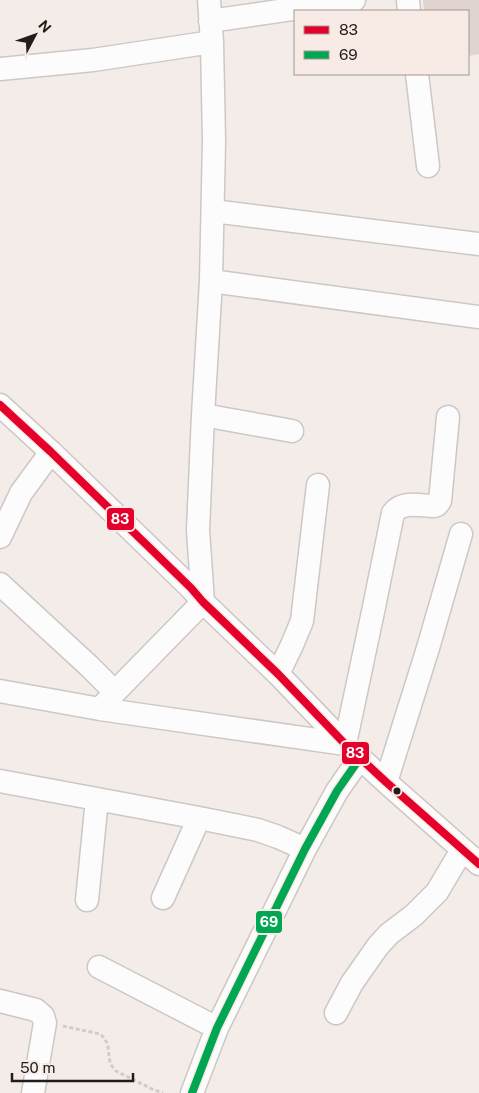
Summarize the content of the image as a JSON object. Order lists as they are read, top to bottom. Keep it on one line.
{"lines":["transit line 83","transit line 69"],"legend":["83","69"],"scale_bar":"50 m","north":"top right"}
